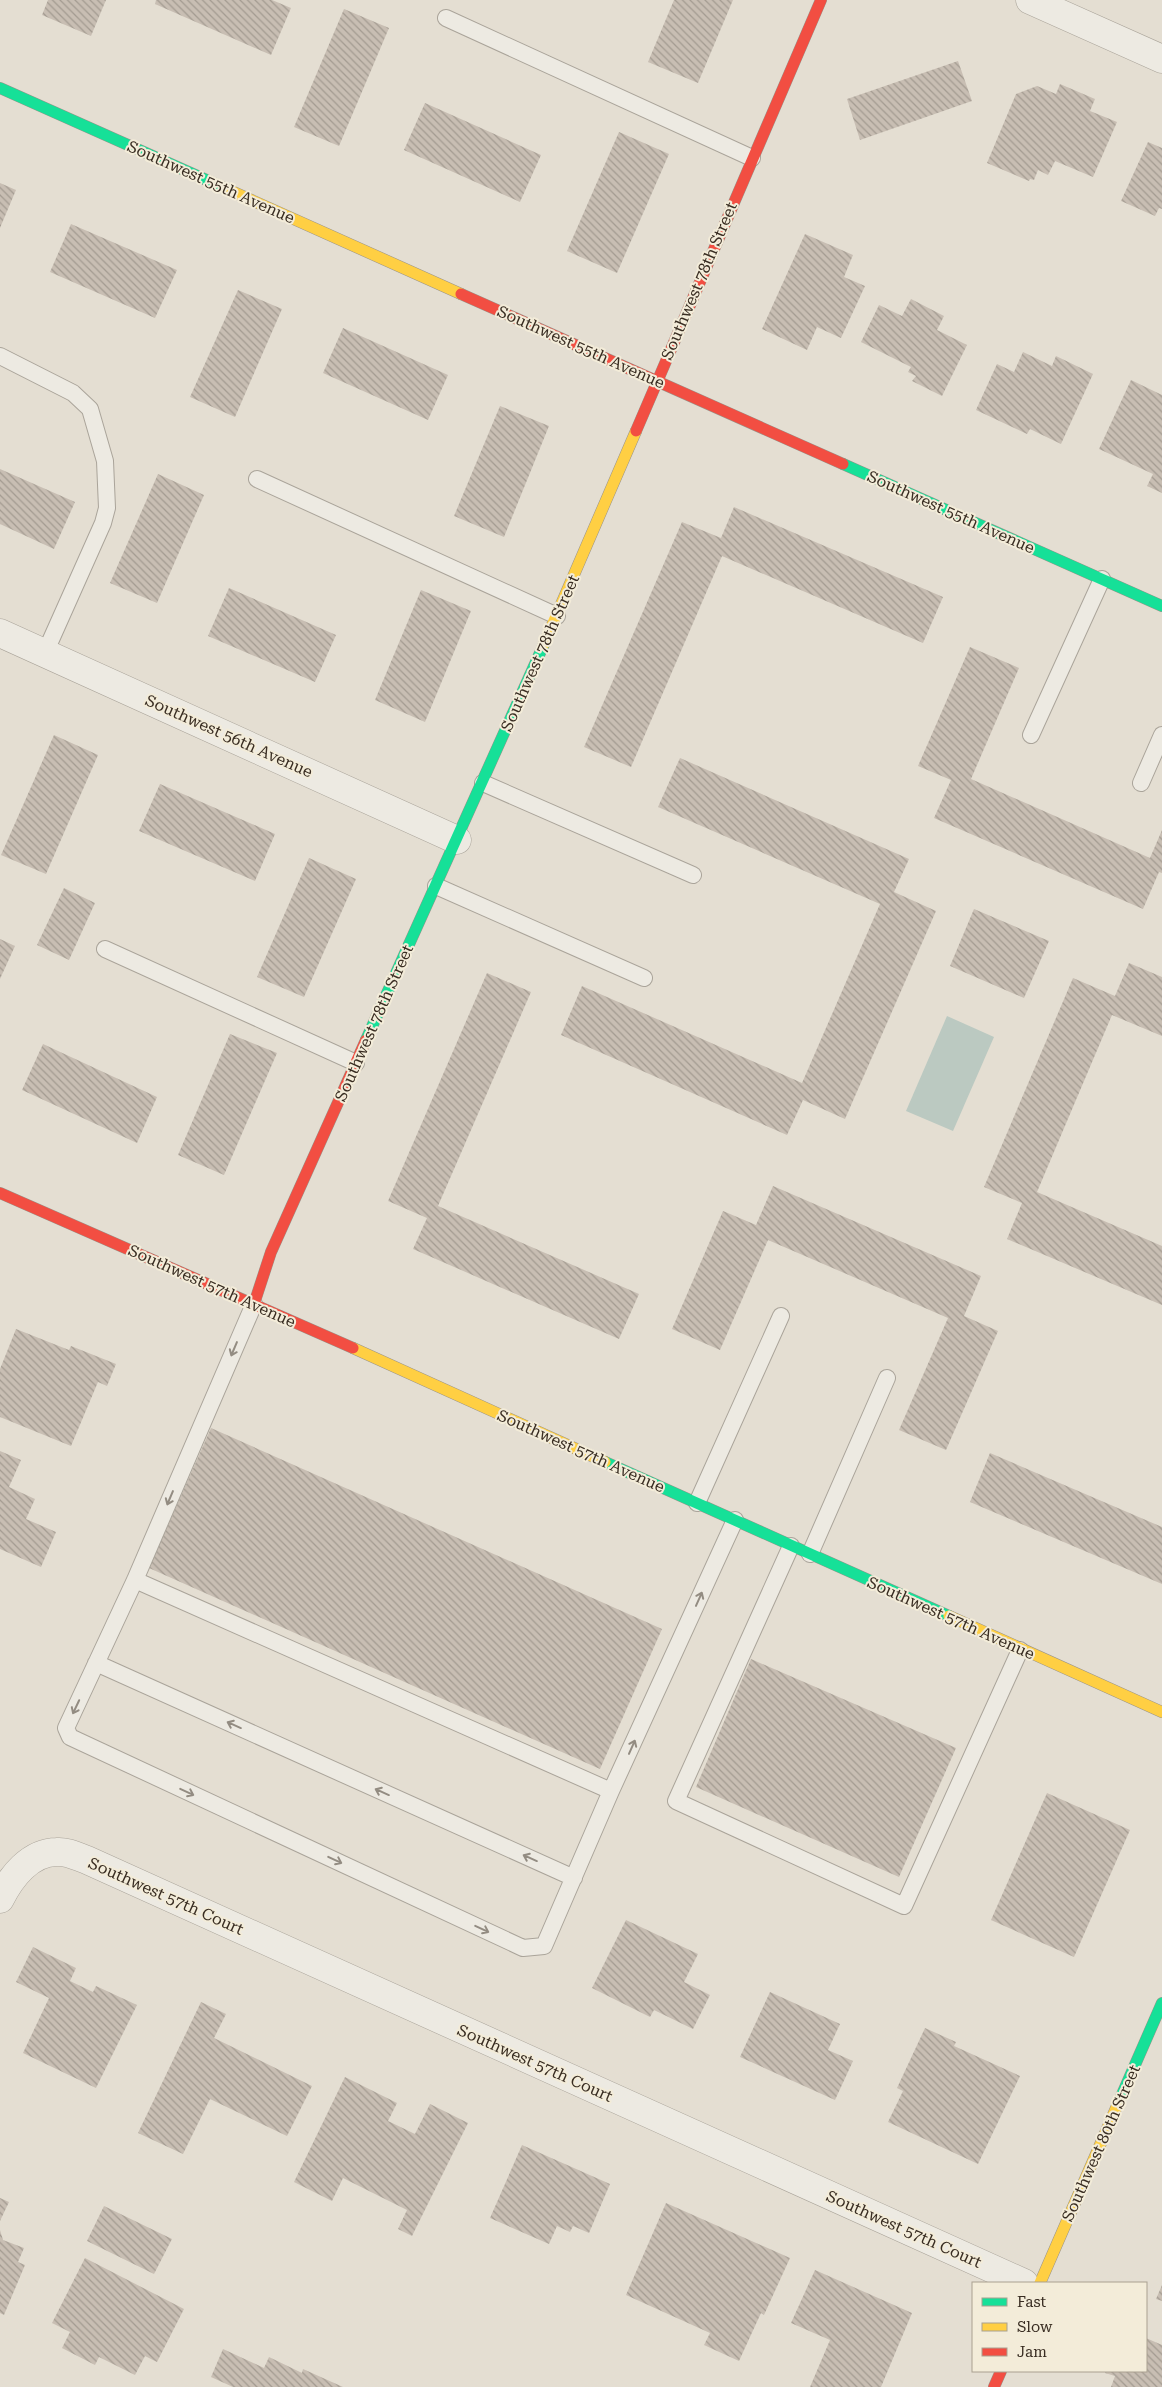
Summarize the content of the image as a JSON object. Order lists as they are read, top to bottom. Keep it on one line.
{"streets":{"street":["Southwest 55th Avenue","Southwest 78th Street","Southwest 56th Avenue","Southwest 57th Avenue","Southwest 57th Court","Southwest 80th Street"]},"crossings":[["Southwest 55th Avenue","Southwest 78th Street"],["Southwest 78th Street","Southwest 56th Avenue"],["Southwest 78th Street","Southwest 57th Avenue"]],"legend":["Fast","Slow","Jam"]}
